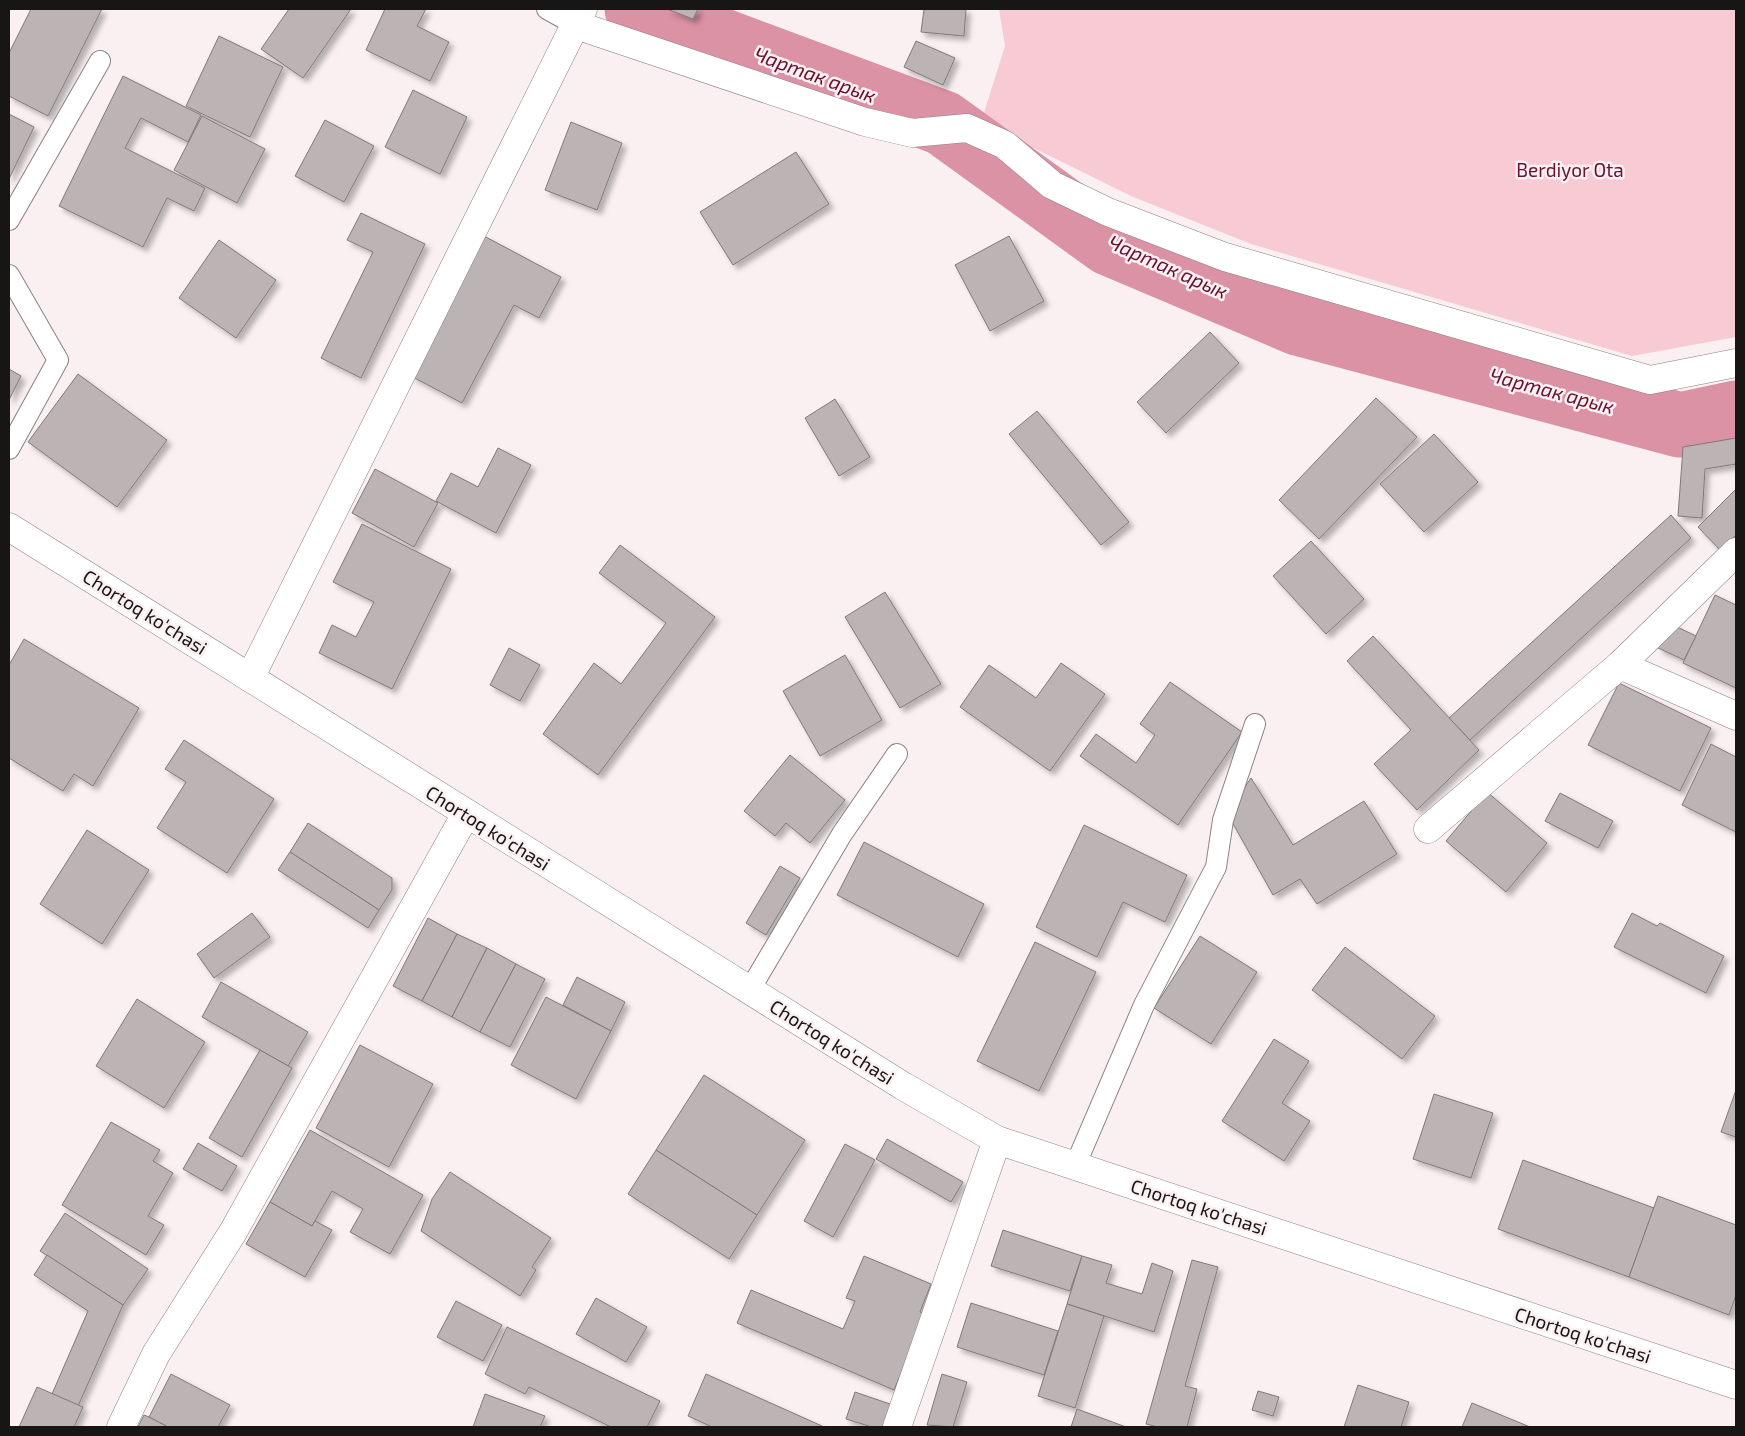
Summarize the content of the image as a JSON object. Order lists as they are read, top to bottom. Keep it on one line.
{"streets":{"street":["Chortoq ko'chasi"]},"water":["Чартак арык"],"parks":["Berdiyor Ota"]}
